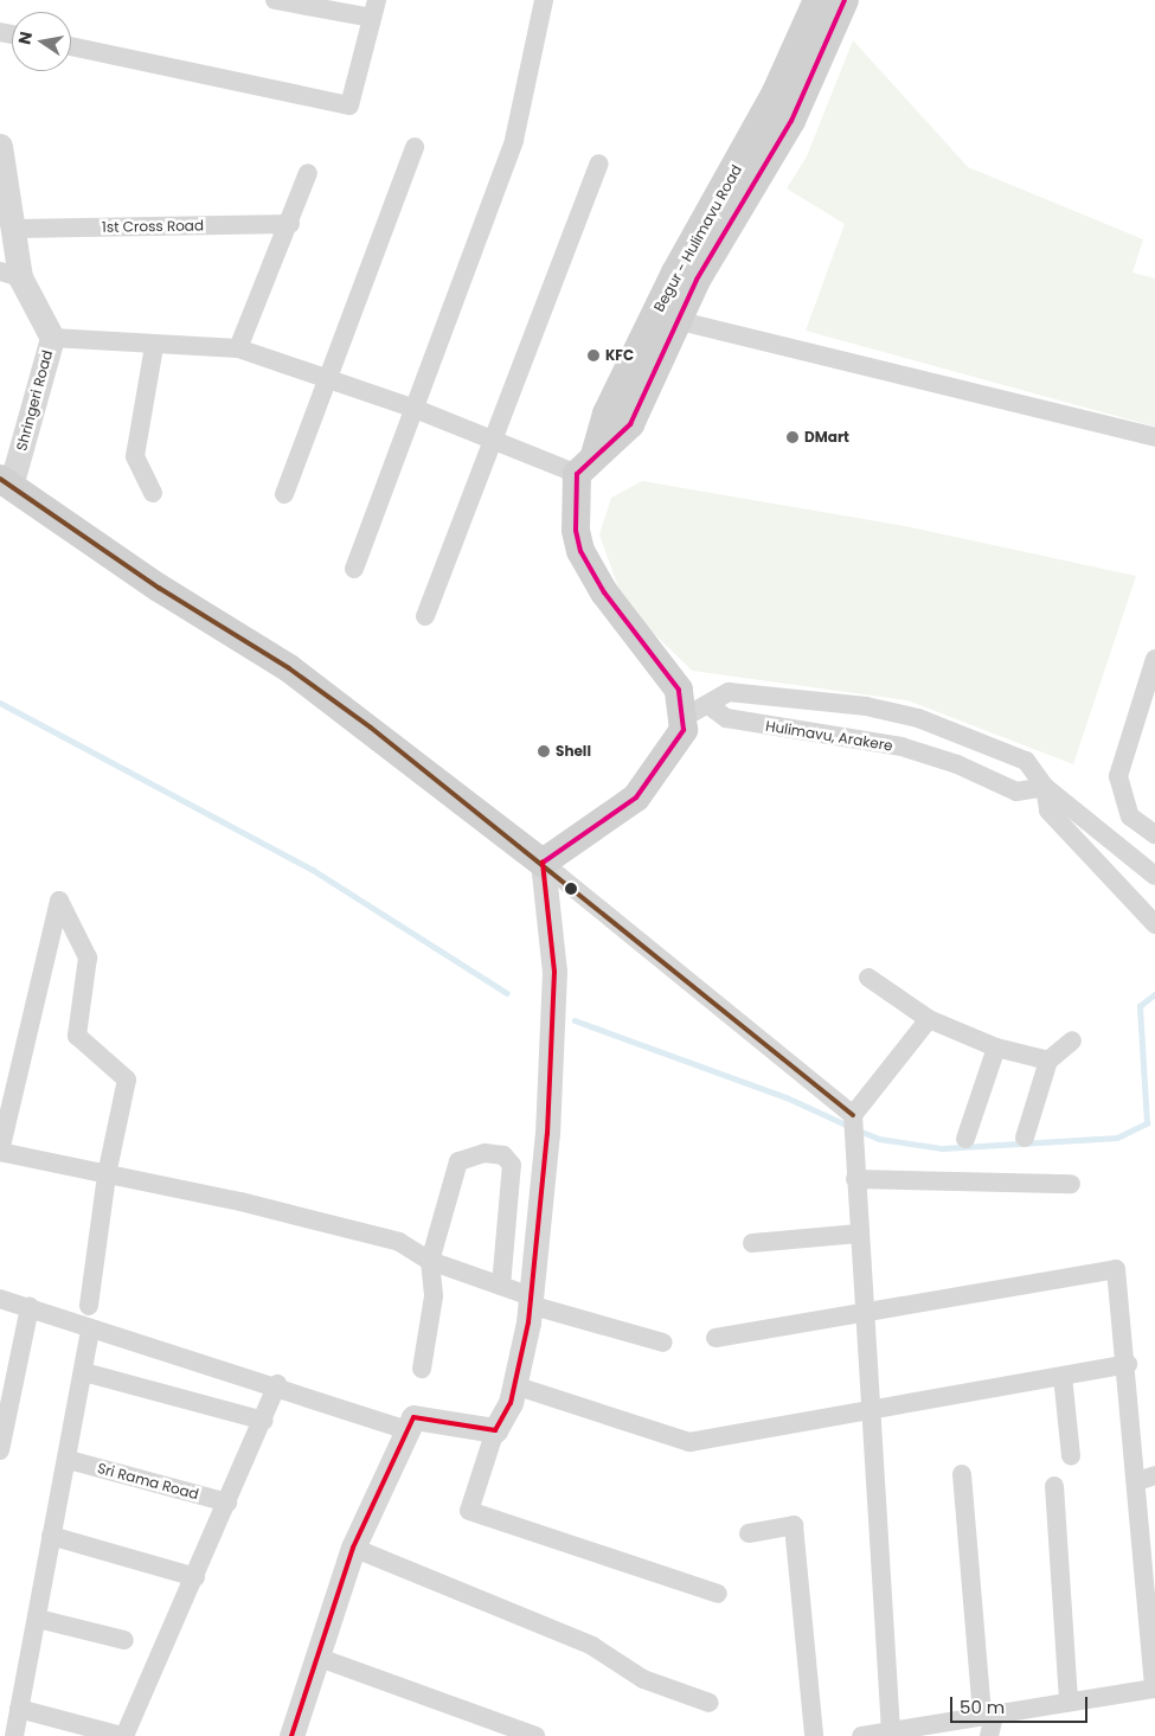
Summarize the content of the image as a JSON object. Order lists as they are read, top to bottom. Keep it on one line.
{"streets":{"main road":["Begur - Hulimavu Road"],"street":["1st Cross Road","Shringeri Road","Hulimavu, Arakere","Sri Rama Road"]},"crossings":[["1st Cross Road","Shringeri Road"],["Begur - Hulimavu Road","Hulimavu, Arakere"]],"places":["KFC","DMart","Shell"],"scale_bar":"50 m","north":"left"}
